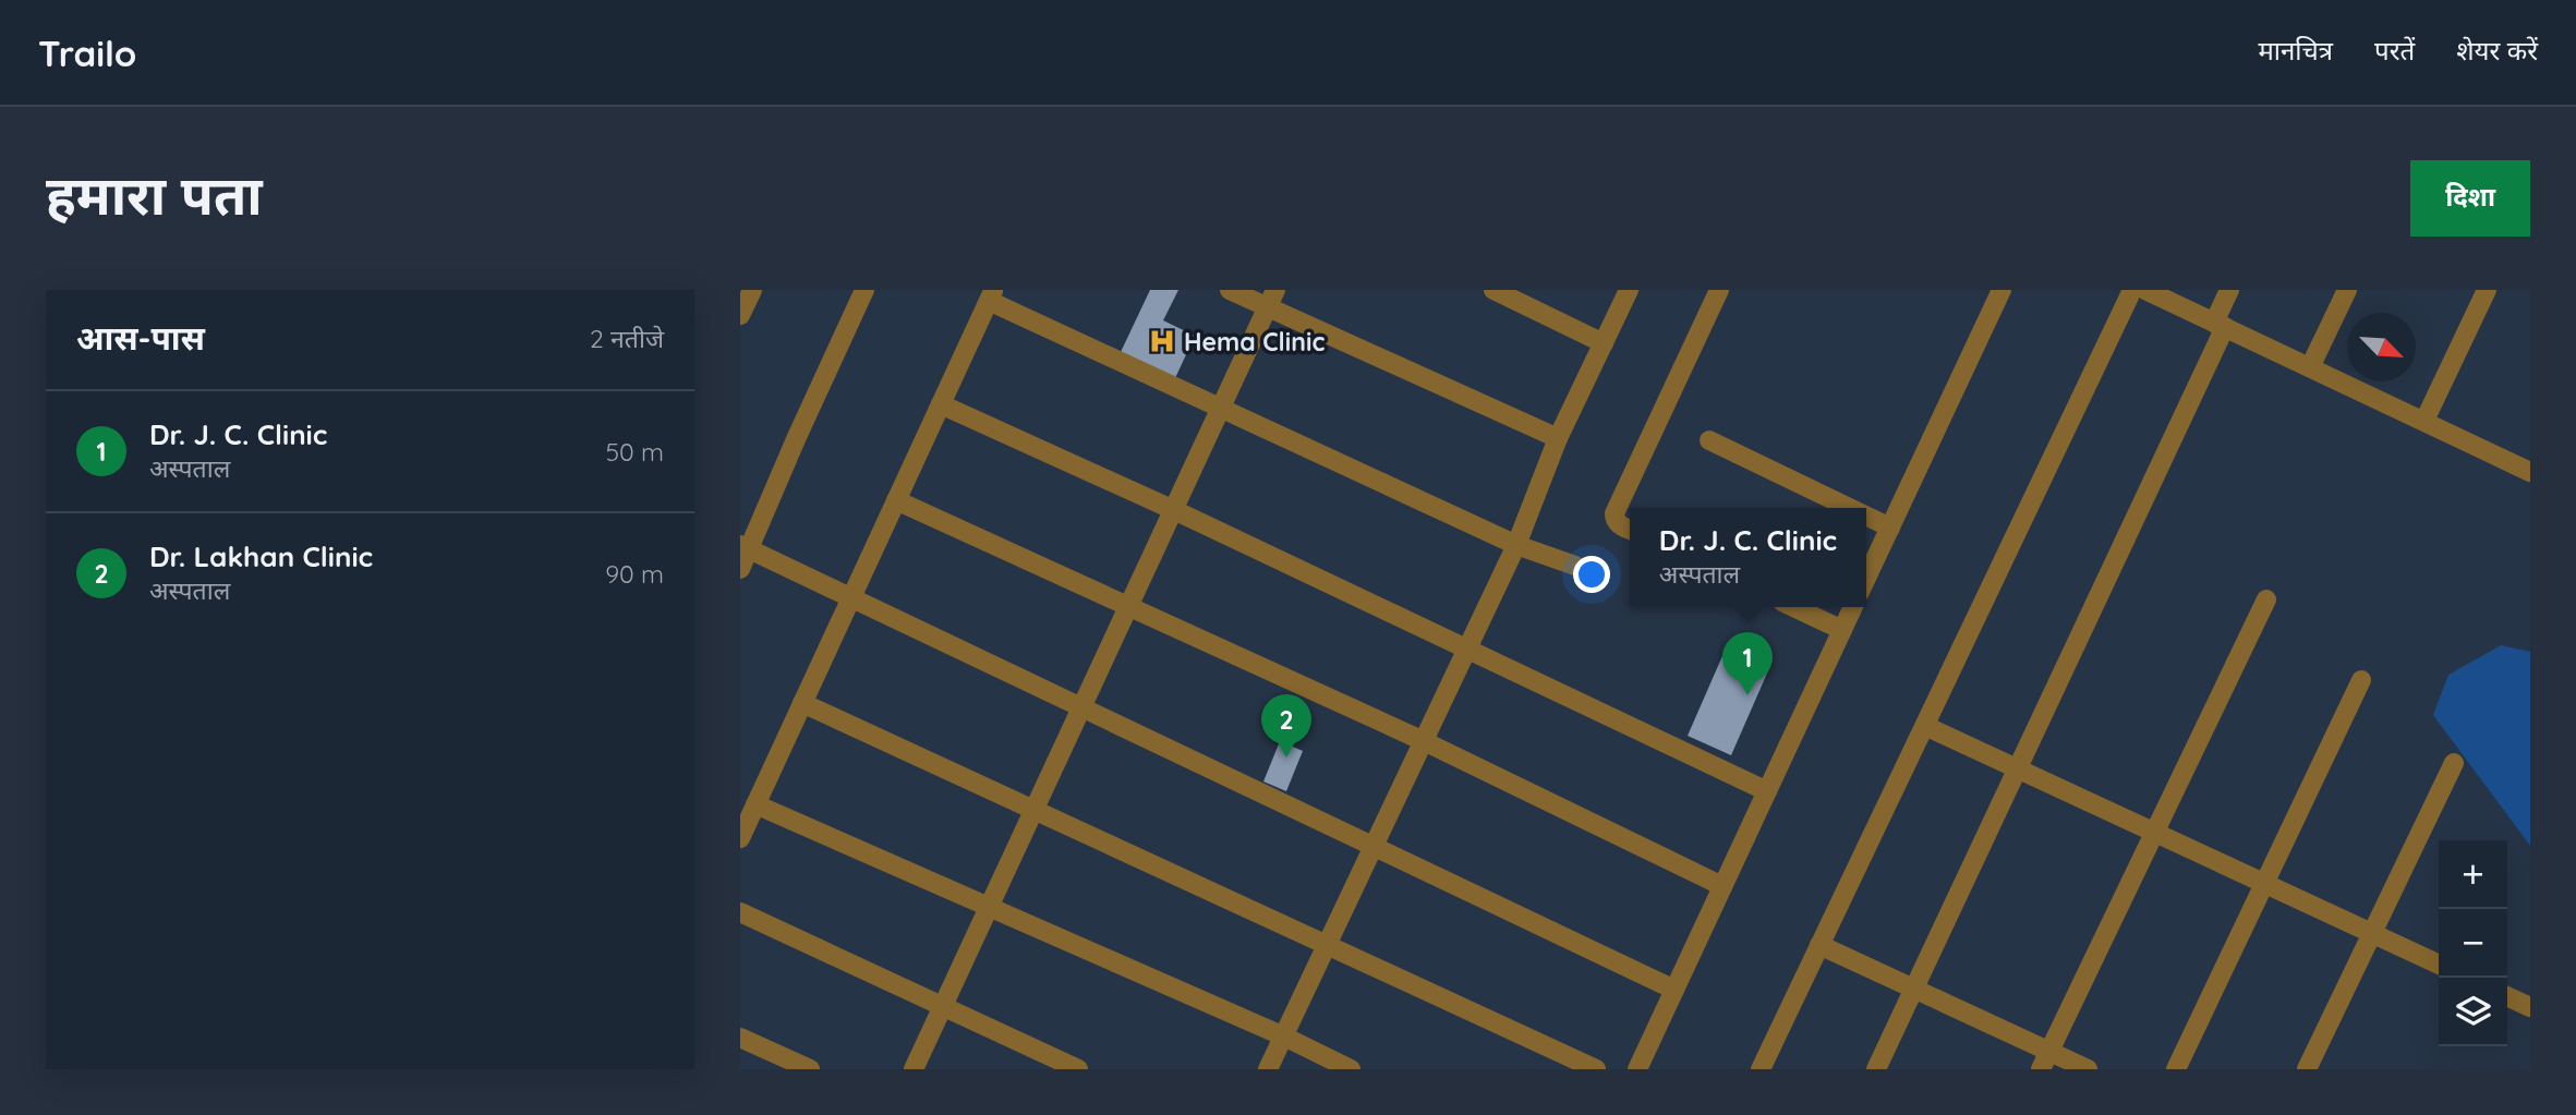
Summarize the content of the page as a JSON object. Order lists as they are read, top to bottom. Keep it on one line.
{"places":{"hospital":["Hema Clinic"]},"north":"bottom right","page":{"header":"Trailo","nav":["मानचित्र","परतें","शेयर करें"],"buttons":"दिशा","title":"हमारा पता","heading":["आस-पास","2 नतीजे"],"list":[{"mark":"1","name":"Dr. J. C. Clinic","note":"अस्पताल","value":"50 m"},{"mark":"2","name":"Dr. Lakhan Clinic","note":"अस्पताल","value":"90 m"}],"popup":["Dr. J. C. Clinic","अस्पताल"],"pins":["1","2"],"map_buttons":["+","−"]}}
